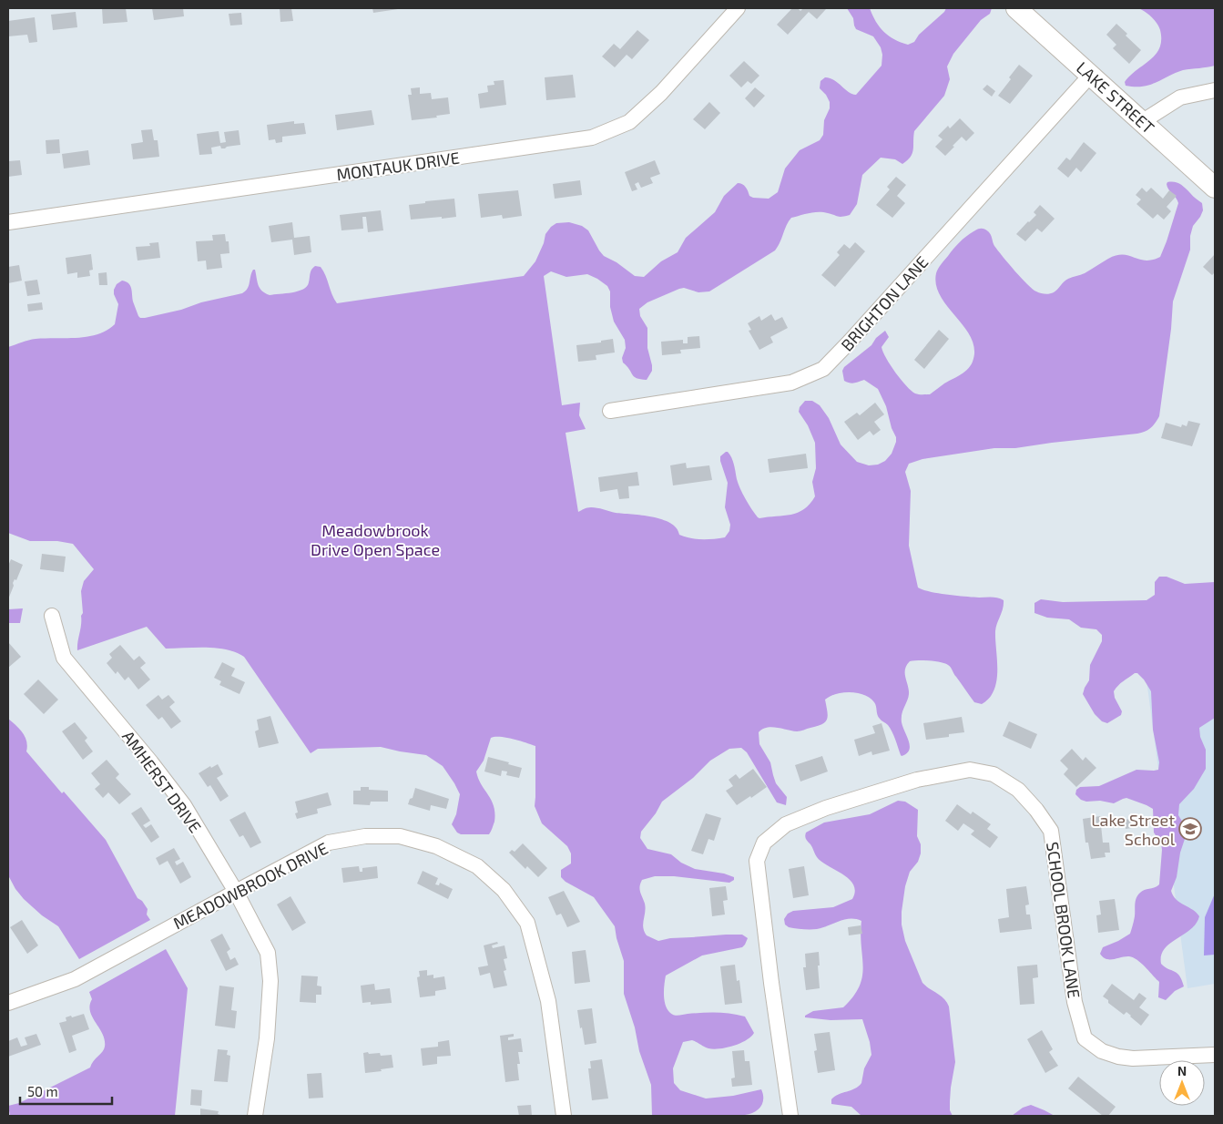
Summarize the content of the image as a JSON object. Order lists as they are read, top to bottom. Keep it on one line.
{"streets":{"street":["LAKE STREET","MONTAUK DRIVE","BRIGHTON LANE","AMHERST DRIVE","MEADOWBROOK DRIVE","SCHOOL BROOK LANE"]},"crossings":[["LAKE STREET","BRIGHTON LANE"],["AMHERST DRIVE","MEADOWBROOK DRIVE"]],"parks":["Meadowbrook Drive Open Space"],"places":{"school or university":["Lake Street School"]},"scale_bar":"50 m","north":"top"}
